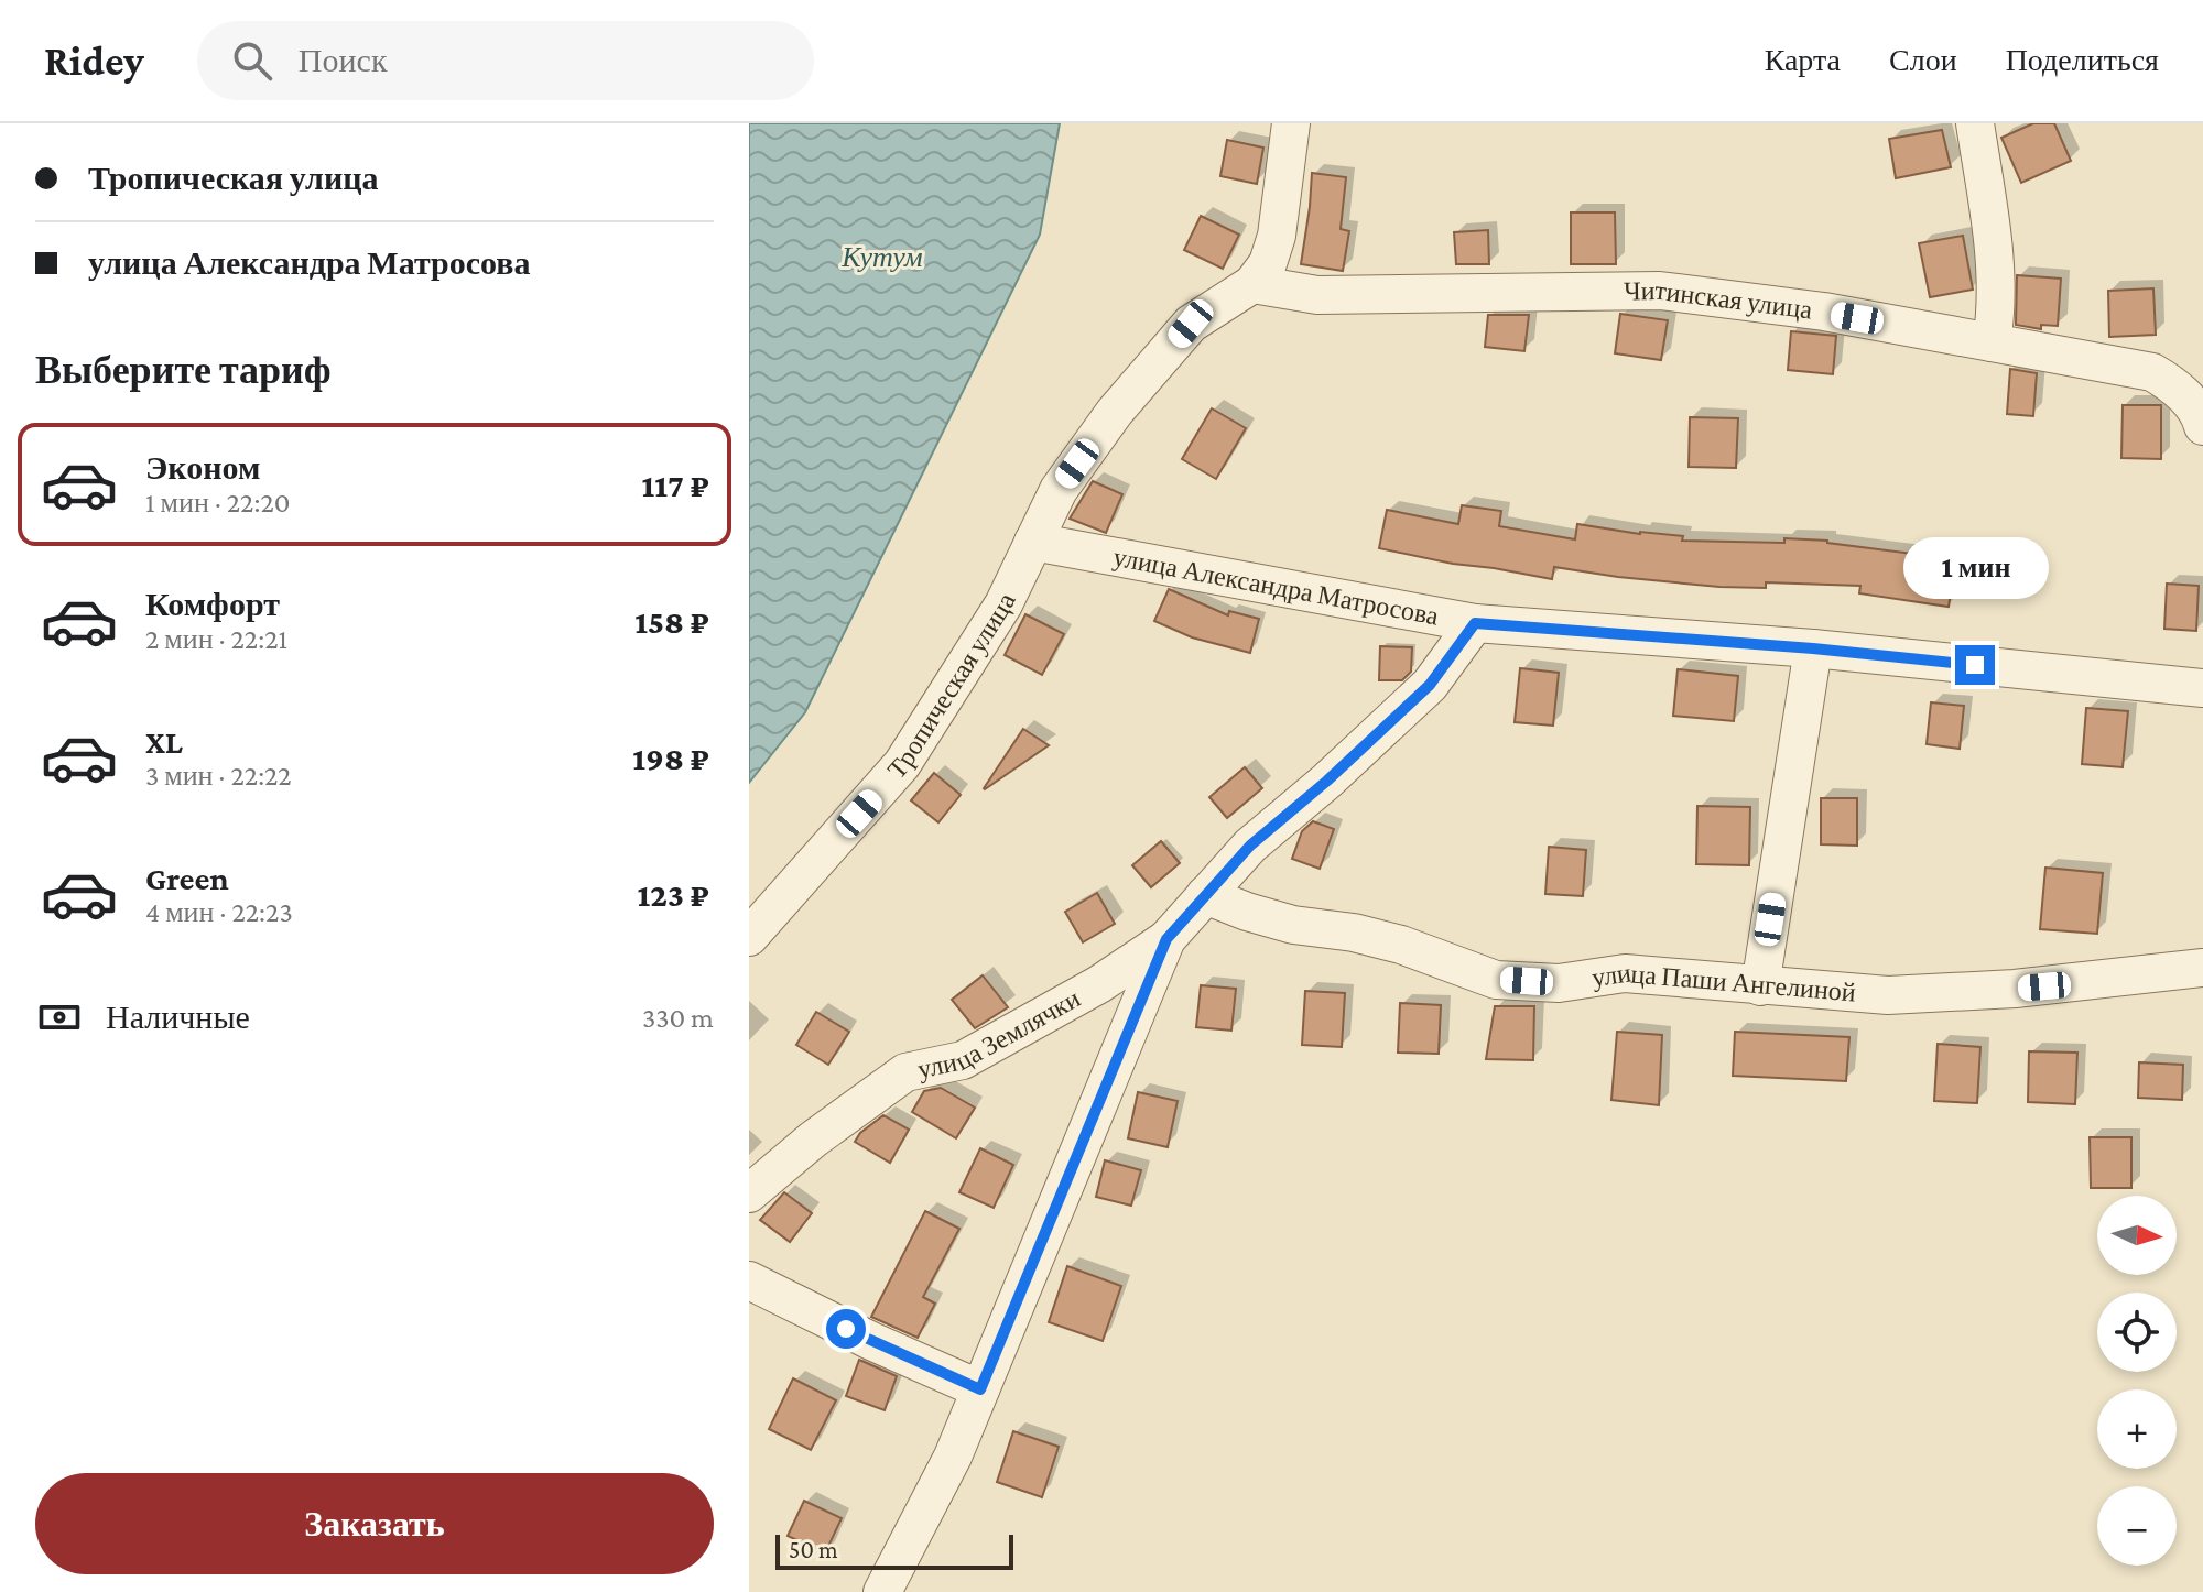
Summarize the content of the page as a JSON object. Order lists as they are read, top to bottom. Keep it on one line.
{"streets":{"street":["Читинская улица","улица Александра Матросова","Тропическая улица","улица Паши Ангелиной","улица Землячки"]},"crossings":[["Читинская улица","Тропическая улица"],["улица Александра Матросова","Тропическая улица"]],"water":["Кутум"],"scale_bar":"50 m","north":"right","page":{"header":"Ridey","search":"Поиск","nav":["Карта","Слои","Поделиться"],"banner":["Тропическая улица","улица Александра Матросова"],"heading":"Выберите тариф","list":[{"name":"Эконом","note":"1 мин · 22:20","value":"117 ₽"},{"name":"Комфорт","note":"2 мин · 22:21","value":"158 ₽"},{"name":"XL","note":"3 мин · 22:22","value":"198 ₽"},{"name":"Green","note":"4 мин · 22:23","value":"123 ₽"}],"bubble":"1 мин","pay":["Наличные","330 m"],"map_buttons":["+","−"],"buttons":"Заказать","scale":"50 m"}}
